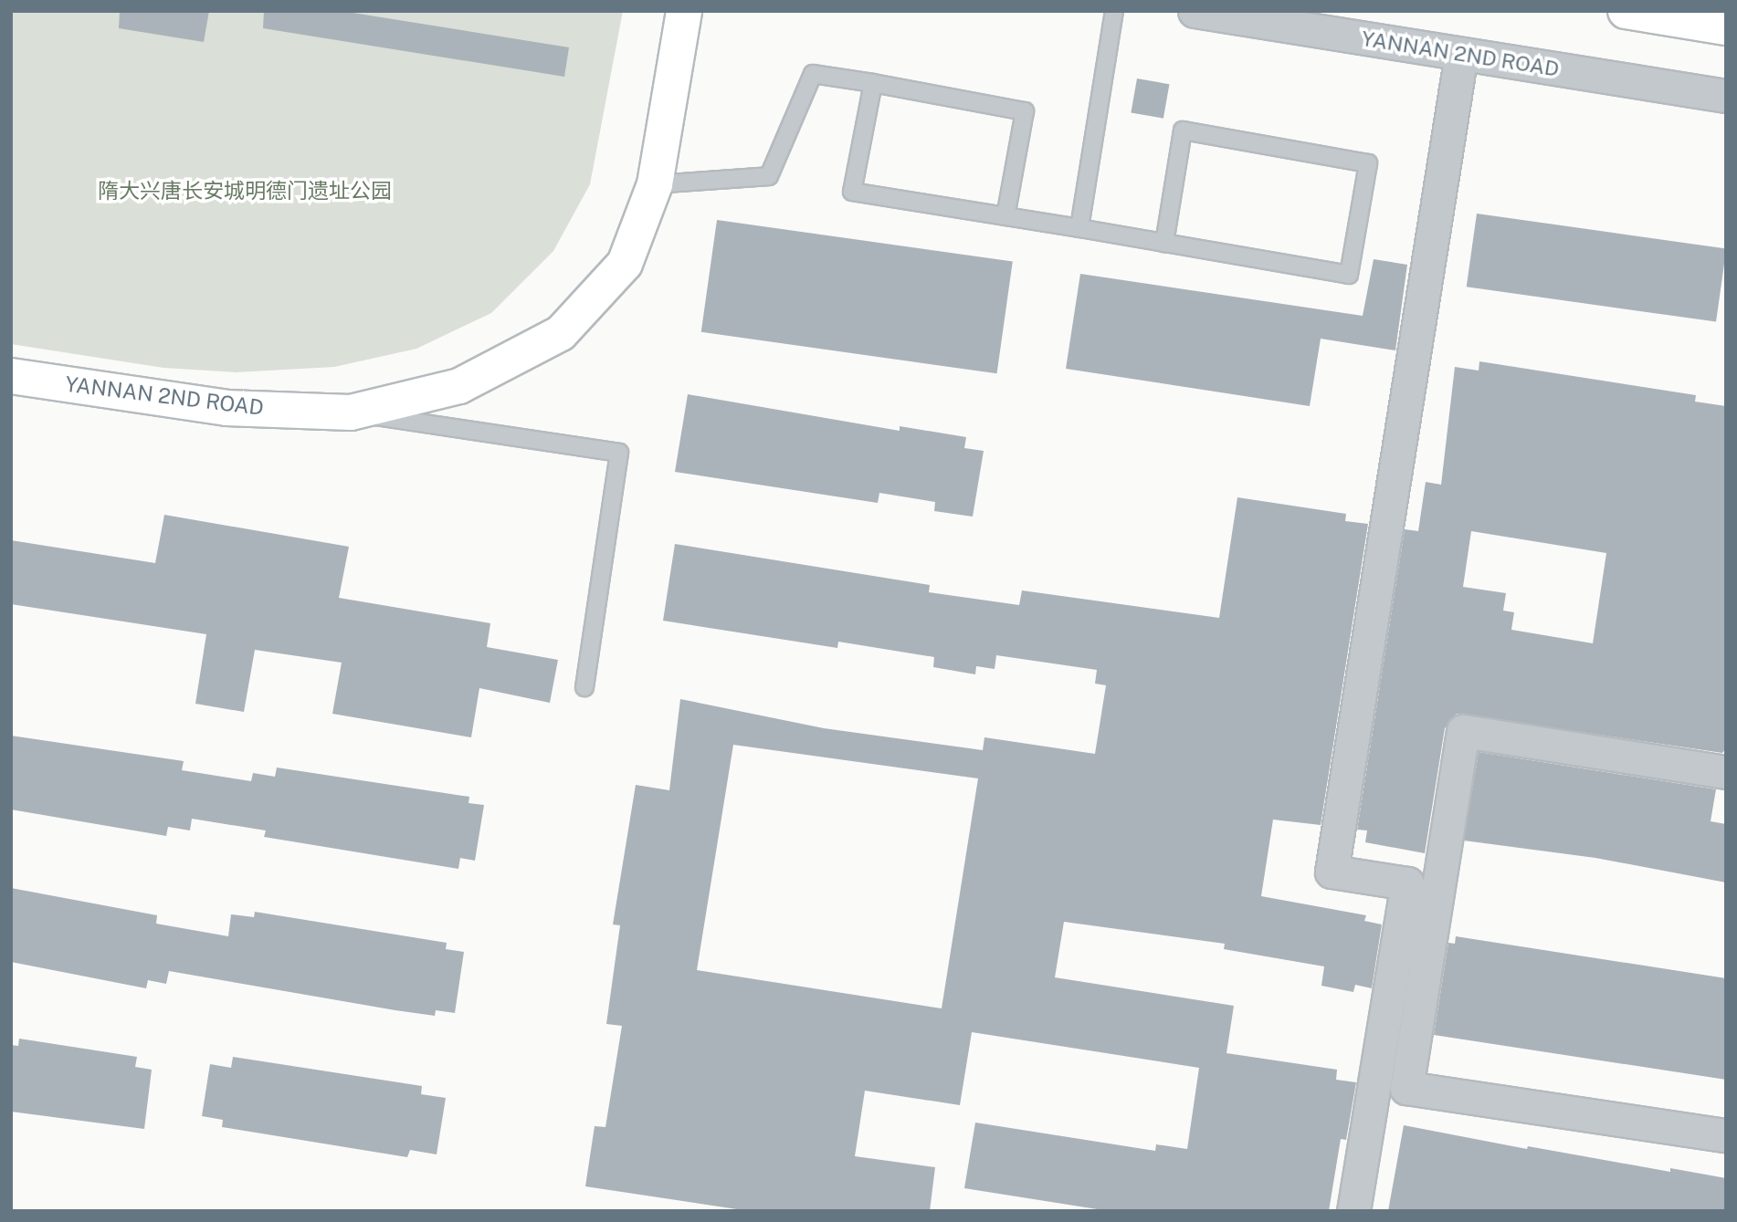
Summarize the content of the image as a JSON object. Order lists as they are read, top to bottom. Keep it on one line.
{"streets":{"main road":["YANNAN 2ND ROAD"]},"parks":["隋大兴唐长安城明德门遗址公园"]}
